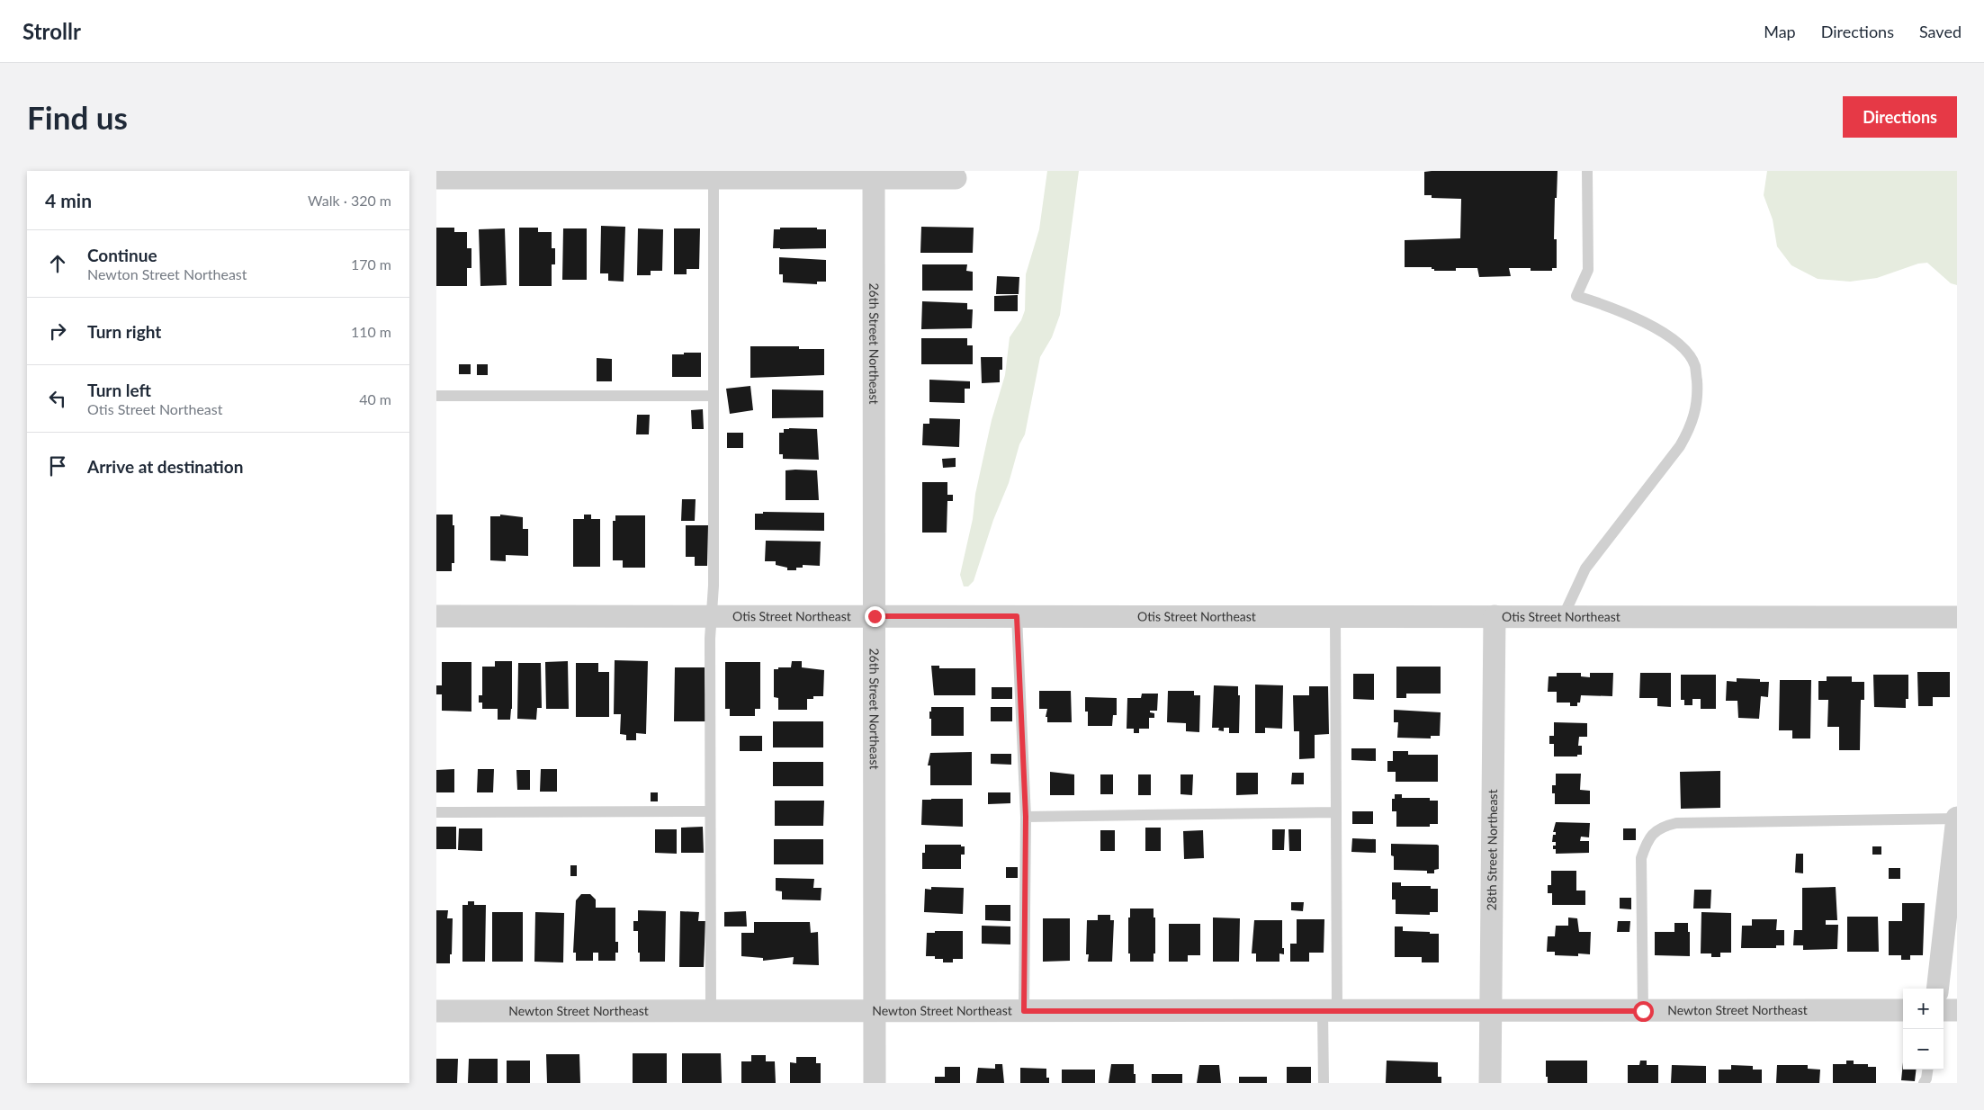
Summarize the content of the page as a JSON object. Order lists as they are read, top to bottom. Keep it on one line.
{"streets":{"street":["26th Street Northeast","Otis Street Northeast","28th Street Northeast","Newton Street Northeast"]},"crossings":[["26th Street Northeast","Otis Street Northeast"],["26th Street Northeast","Newton Street Northeast"],["Otis Street Northeast","28th Street Northeast"],["28th Street Northeast","Newton Street Northeast"]],"page":{"header":"Strollr","nav":["Map","Directions","Saved"],"buttons":"Directions","title":"Find us","heading":["4 min","Walk · 320 m"],"list":[["Continue","Newton Street Northeast","170 m"],["Turn right","110 m"],["Turn left","Otis Street Northeast","40 m"],"Arrive at destination"],"map_buttons":["+","−"]}}
